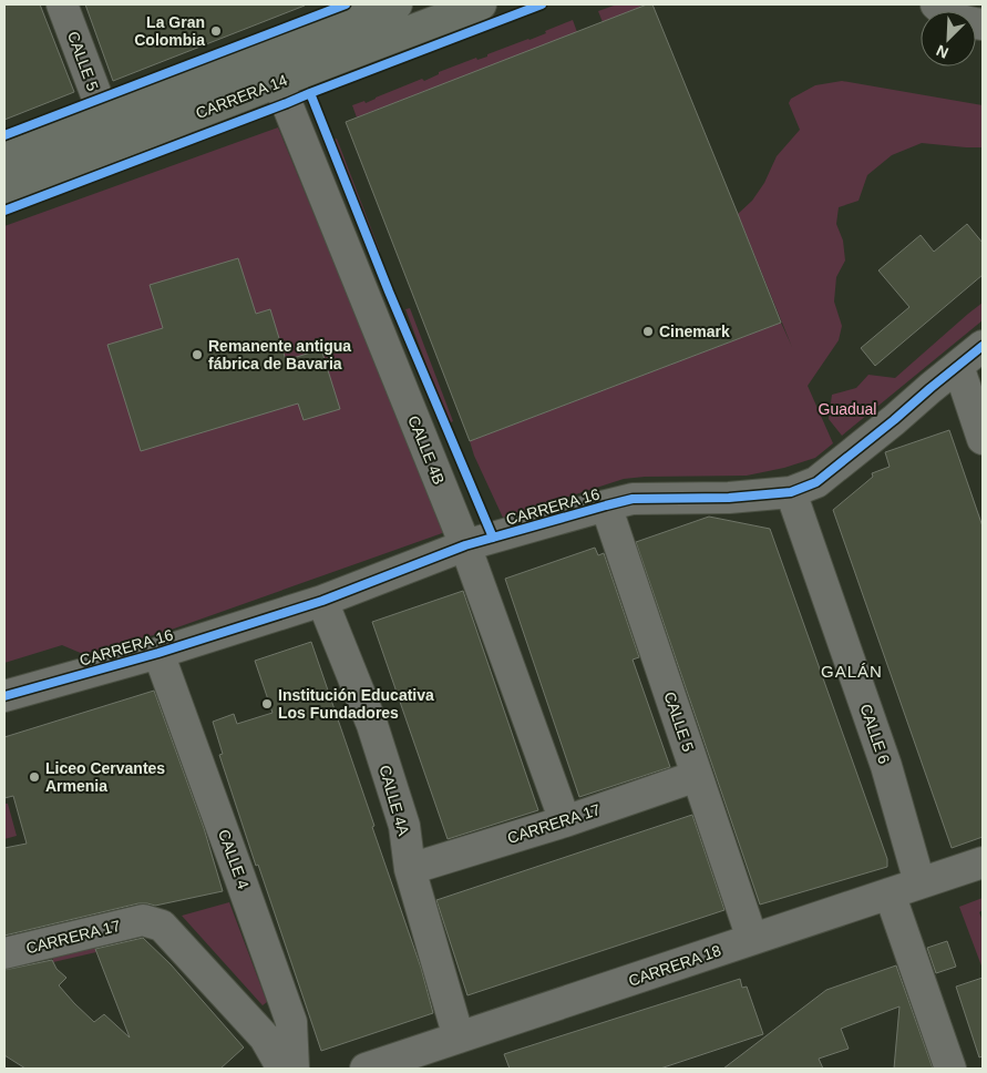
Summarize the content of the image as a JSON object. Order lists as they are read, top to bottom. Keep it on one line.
{"streets":{"main road":["CARRERA 14"],"street":["CALLE 5","CALLE 4B","CARRERA 16","CALLE 6","CALLE 4A","CARRERA 17","CALLE 4","CARRERA 18"]},"crossings":[["CALLE 5","CARRERA 14"],["CALLE 5","CARRERA 16"],["CALLE 5","CARRERA 17"],["CALLE 5","CARRERA 18"],["CARRERA 14","CALLE 4B"],["CALLE 4B","CARRERA 16"],["CALLE 4B","CARRERA 17"],["CARRERA 16","CALLE 6"],["CARRERA 16","CALLE 4A"],["CARRERA 16","CALLE 4"],["CALLE 6","CARRERA 18"],["CALLE 4A","CARRERA 17"],["CALLE 4A","CARRERA 18"]],"districts":["GALÁN"],"parks":["Guadual"],"places":["La Gran Colombia","Cinemark","Remanente antigua fábrica de Bavaria","Institución Educativa Los Fundadores","Liceo Cervantes Armenia"],"north":"bottom left"}
